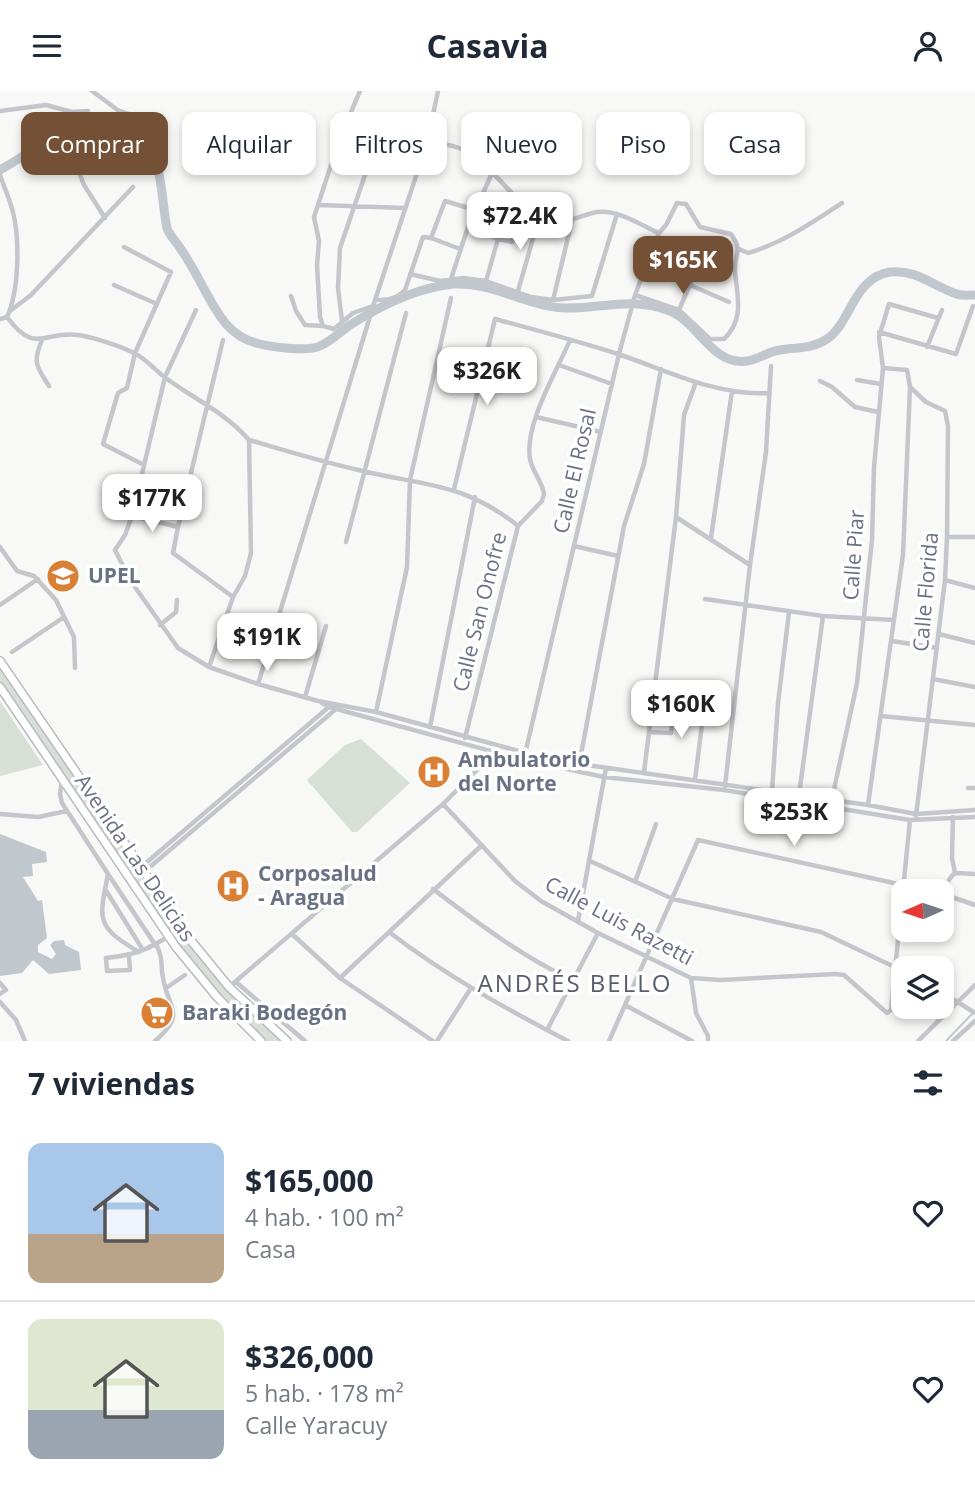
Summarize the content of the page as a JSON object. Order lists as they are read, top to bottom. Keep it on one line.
{"streets":{"main road":["Avenida Las Delicias"],"street":["Calle El Rosal","Calle Piar","Calle Florida","Calle San Onofre","Calle Luis Razetti"]},"crossings":[["Calle Florida","Calle Luis Razetti"]],"districts":["ANDRÉS BELLO"],"places":{"school or university":["UPEL"],"hospital":["Ambulatorio del Norte","Corposalud - Aragua"],"supermarket":["Baraki Bodegón"]},"north":"left","page":{"header":"Casavia","chip":["Comprar","Alquilar","Filtros","Nuevo","Piso","Casa"],"price":["$72.4K","$165K","$326K","$177K","$191K","$160K","$253K"],"heading":"7 viviendas","list":[{"name":"$165,000","note":"4 hab. · 100 m² · Casa"},{"name":"$326,000","note":"5 hab. · 178 m² · Calle Yaracuy"}]}}
